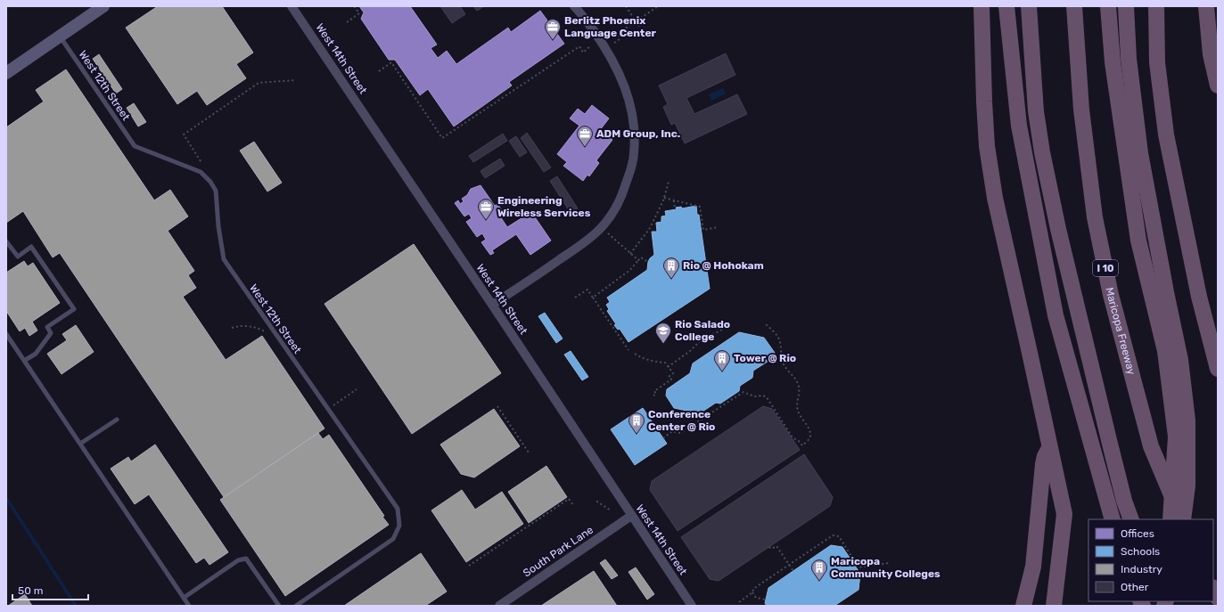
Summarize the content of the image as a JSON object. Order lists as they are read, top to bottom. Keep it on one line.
{"streets":{"highway":["I 10","Maricopa Freeway"],"street":["West 14th Street","South Park Lane"],"lane":["West 12th Street"]},"crossings":[["West 14th Street","South Park Lane"]],"places":{"office":["Berlitz Phoenix Language Center","ADM Group, Inc.","Engineering Wireless Services"],"building":["Rio @ Hohokam","Tower @ Rio","Conference Center @ Rio","Maricopa Community Colleges"],"school or university":["Rio Salado College"]},"legend":["Offices","Schools","Industry","Other"],"scale_bar":"50 m"}
